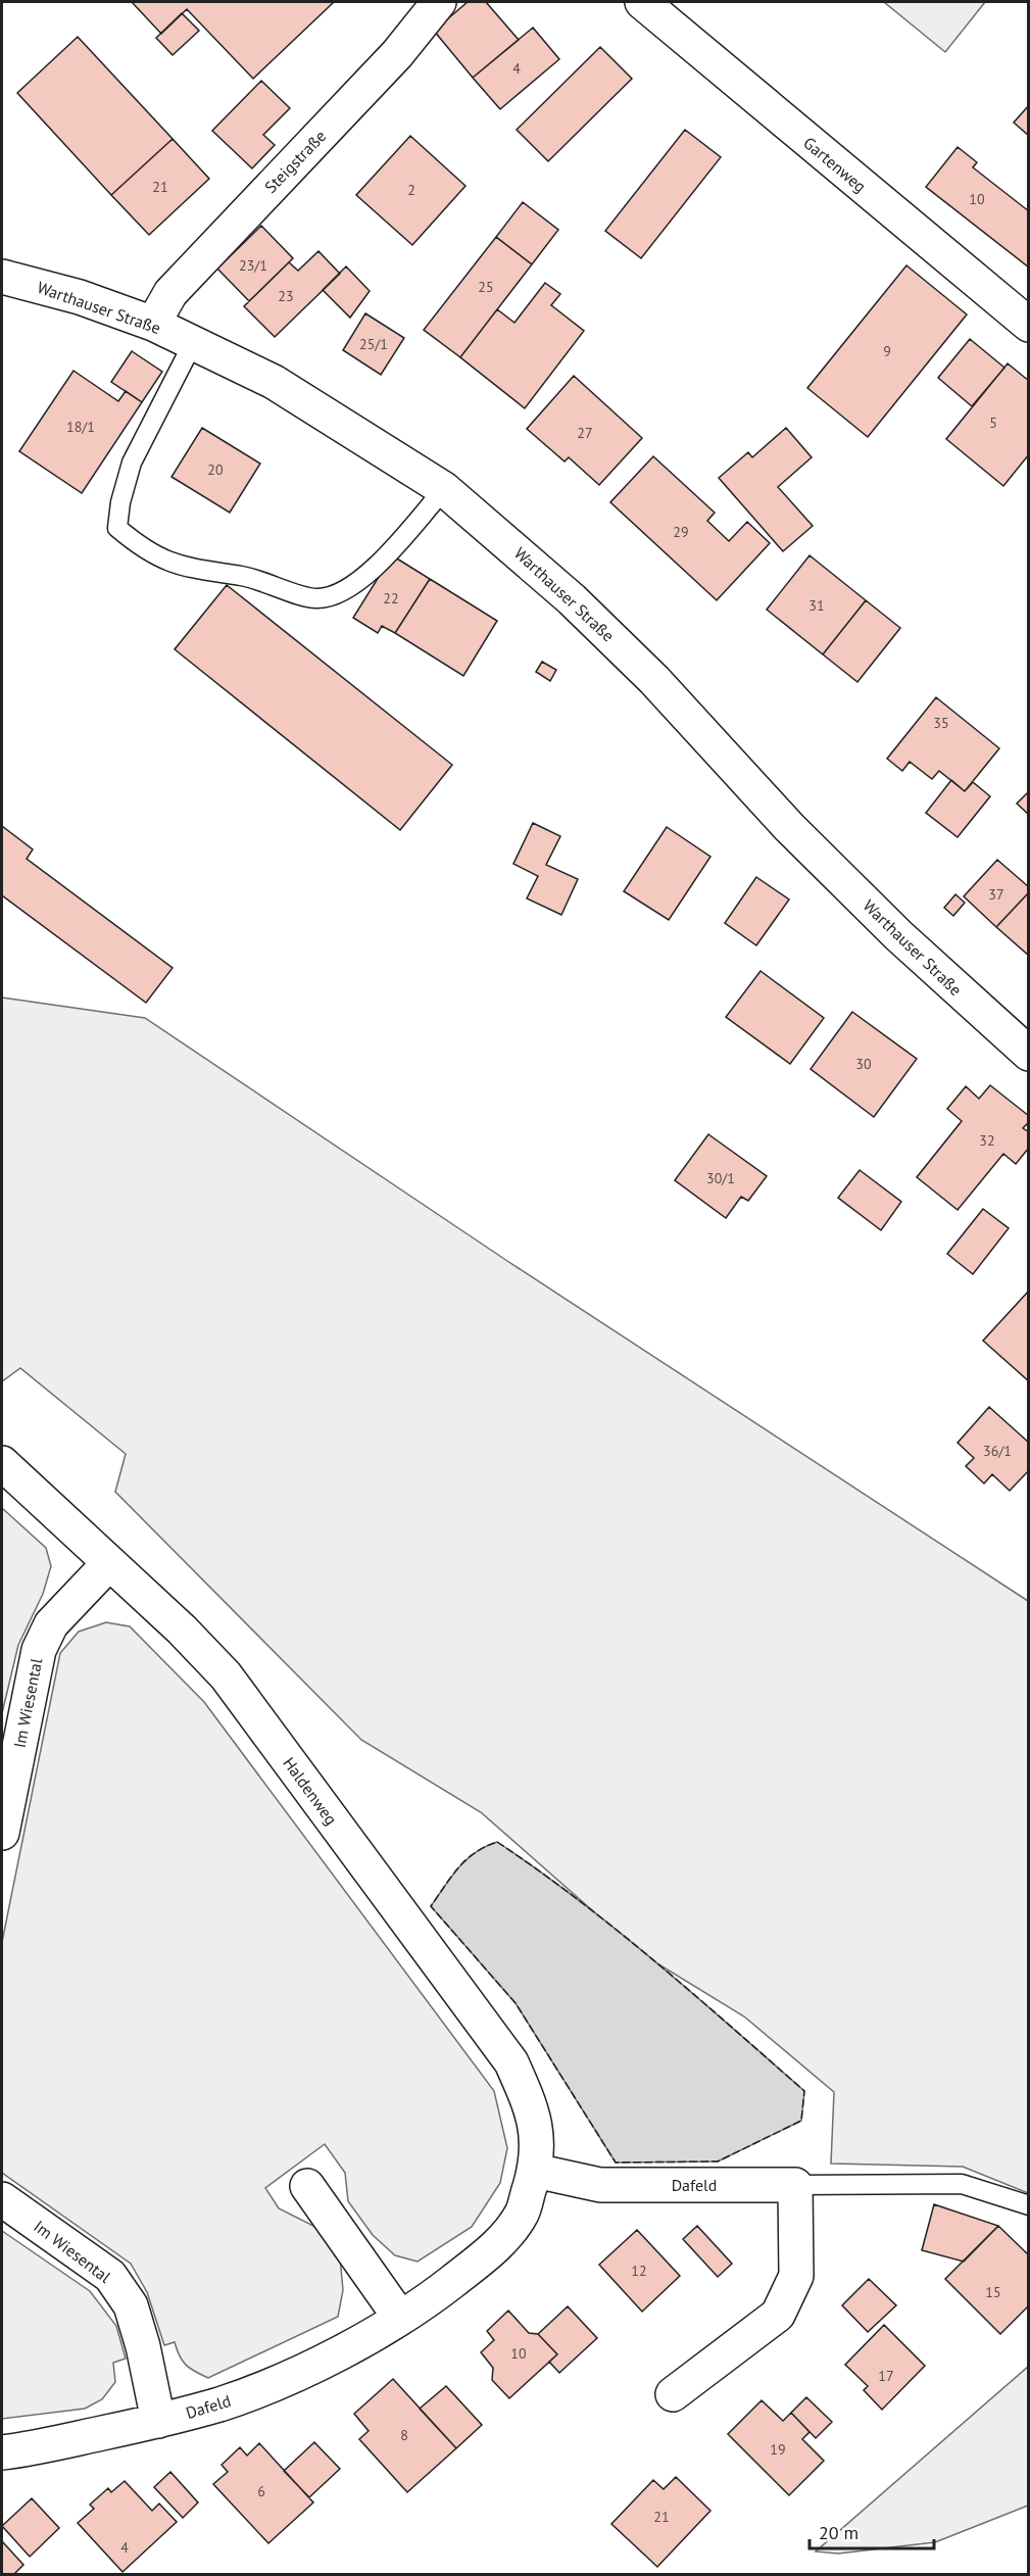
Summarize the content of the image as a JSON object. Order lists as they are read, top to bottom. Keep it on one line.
{"streets":{"street":["Steigstraße","Gartenweg","Warthauser Straße","Im Wiesental","Haldenweg","Dafeld"]},"crossings":[["Steigstraße","Warthauser Straße"],["Im Wiesental","Haldenweg"],["Im Wiesental","Dafeld"],["Haldenweg","Dafeld"]],"house_numbers":["4","21","2","10","23/1","25","23","25/1","9","5","18/1","27","20","29","22","31","35","37","30","32","30/1","36/1","12","15","10","17","8","19","6","21","4"],"scale_bar":"20 m"}
